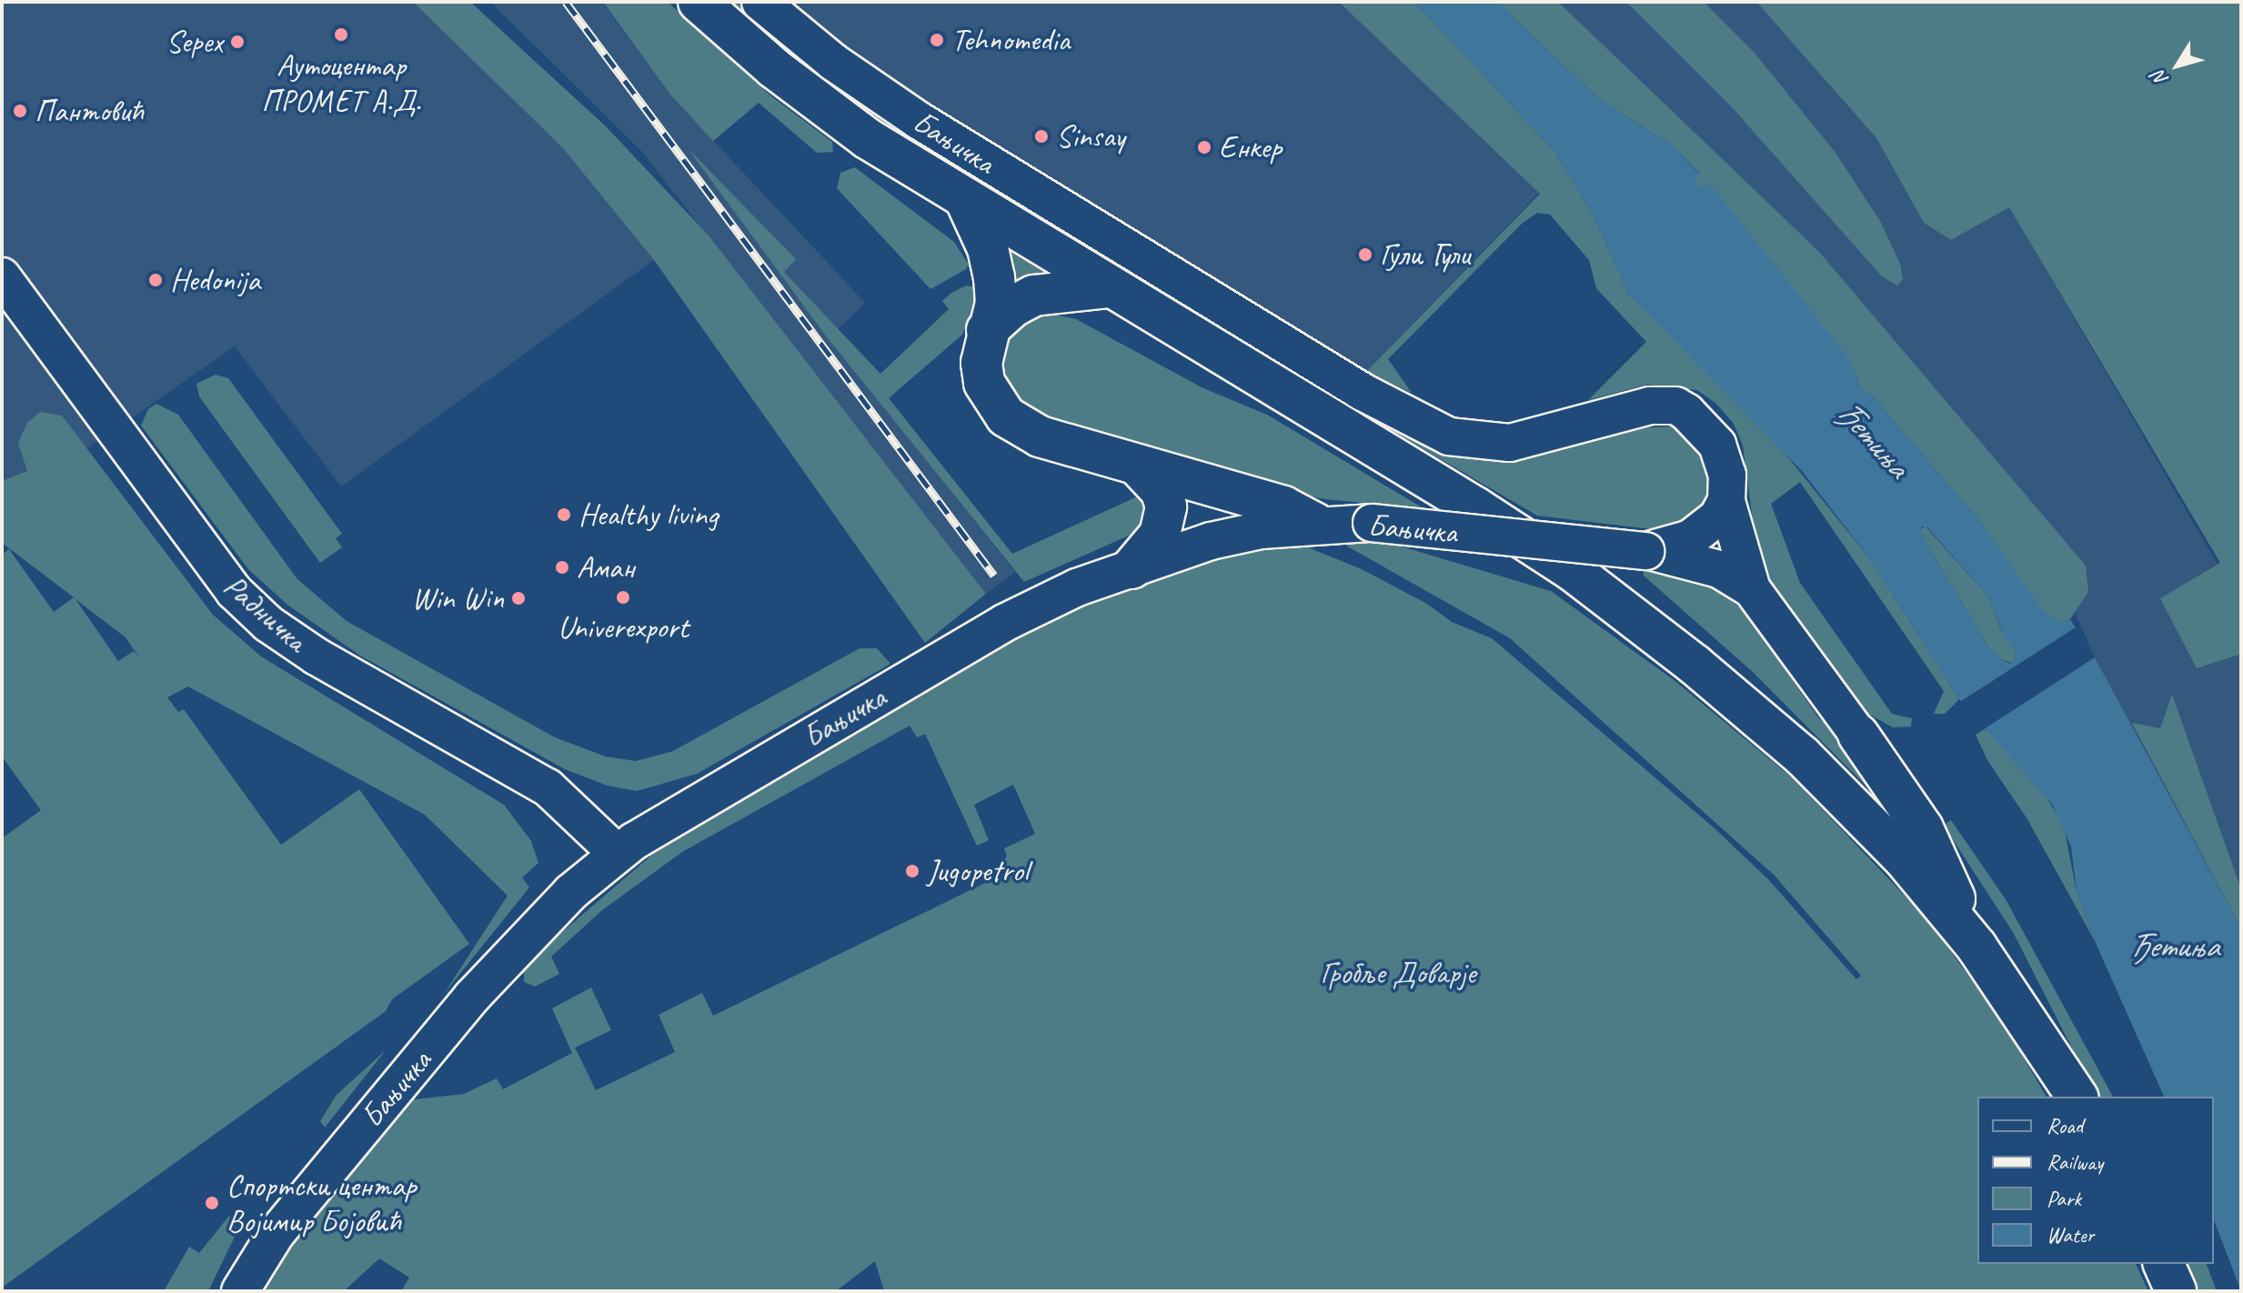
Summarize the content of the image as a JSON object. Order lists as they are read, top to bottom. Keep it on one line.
{"streets":{"street":["Бањичка","Радничка"]},"crossings":[["Бањичка","Радничка"]],"water":["Ђетиња"],"parks":["Гробље Доварје"],"places":["Аутоцентар ПРОМЕТ А.Д.","Tehnomedia","Sepex","Пантовић","Sinsay","Енкер","Гули Гули","Hedonija","Healthy living","Аман","Univerexport","Win Win","Jugopetrol","Спортски центар Војимир Бојовић"],"legend":["Road","Railway","Park","Water"],"north":"bottom left"}
